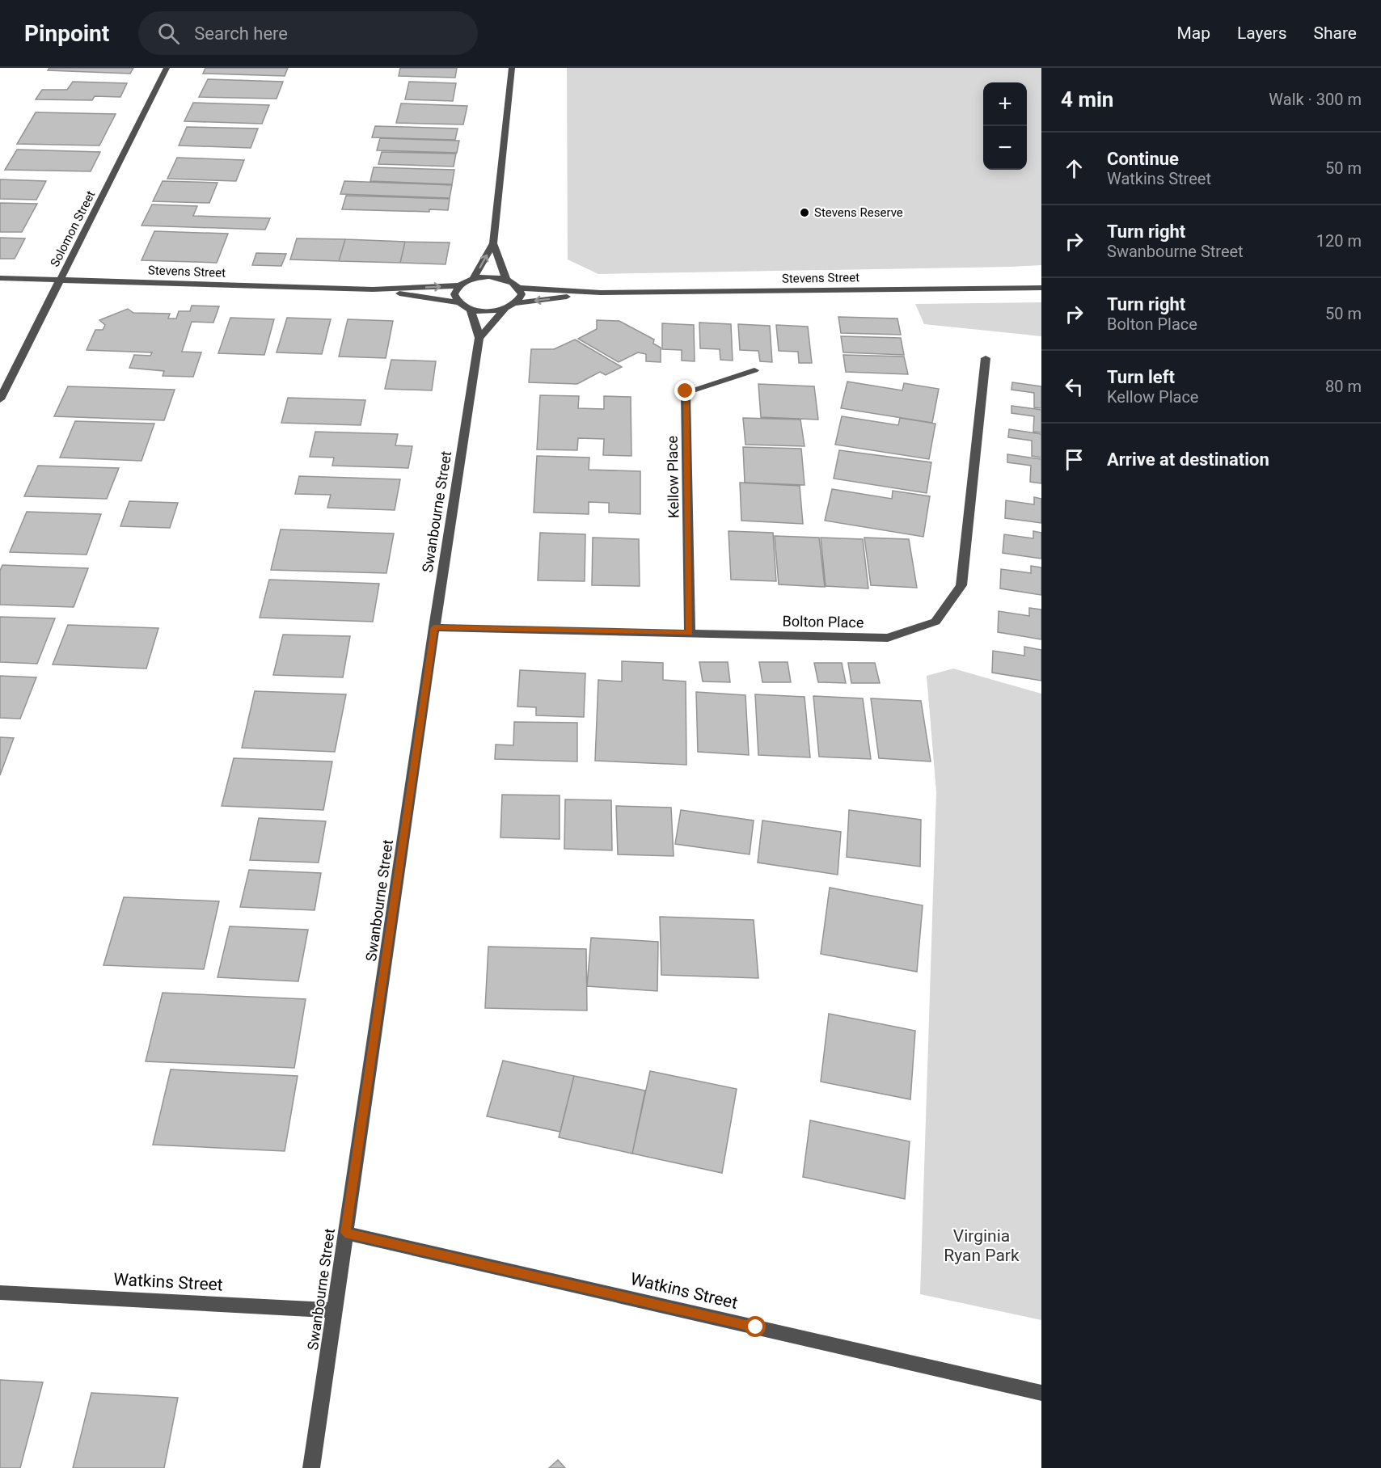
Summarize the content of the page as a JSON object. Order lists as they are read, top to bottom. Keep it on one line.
{"streets":{"street":["Solomon Street","Stevens Street","Kellow Place","Swanbourne Street","Bolton Place","Watkins Street"]},"crossings":[["Solomon Street","Stevens Street"],["Stevens Street","Swanbourne Street"],["Kellow Place","Bolton Place"],["Swanbourne Street","Bolton Place"],["Swanbourne Street","Watkins Street"]],"parks":["Virginia Ryan Park"],"places":["Stevens Reserve"],"page":{"header":"Pinpoint","search":"Search here","nav":["Map","Layers","Share"],"heading":["4 min","Walk · 300 m"],"map_buttons":["+","−"],"list":[["Continue","Watkins Street","50 m"],["Turn right","Swanbourne Street","120 m"],["Turn right","Bolton Place","50 m"],["Turn left","Kellow Place","80 m"],"Arrive at destination"]}}
